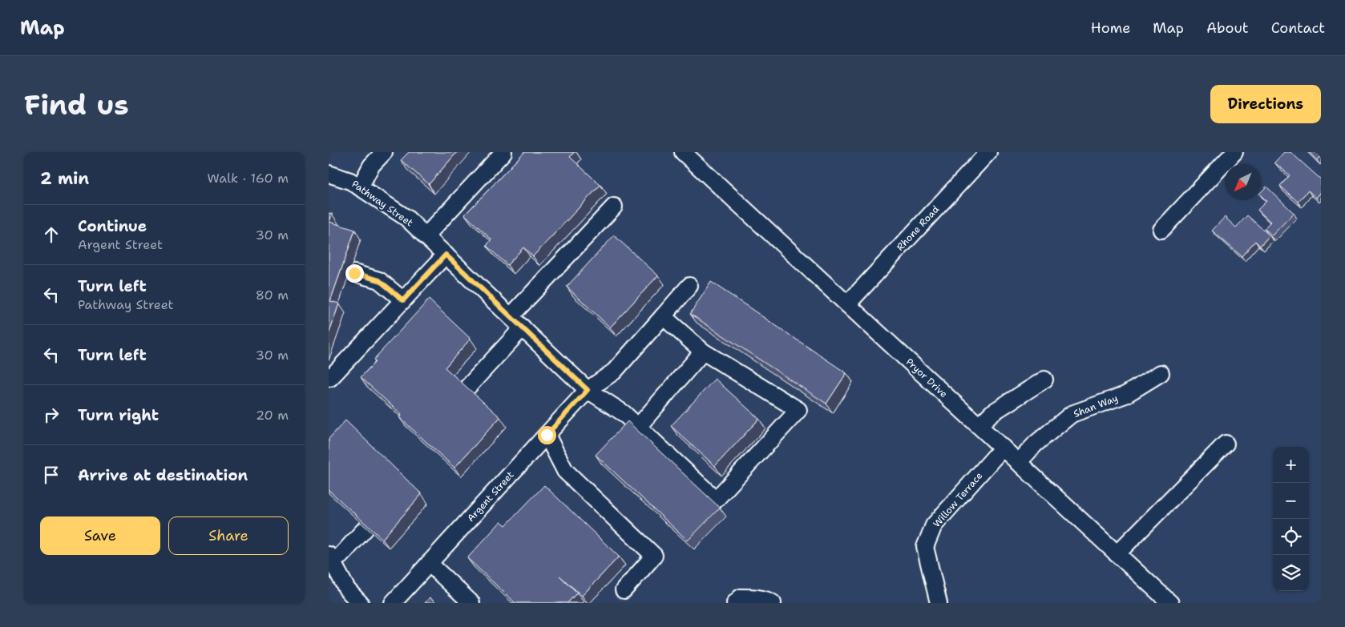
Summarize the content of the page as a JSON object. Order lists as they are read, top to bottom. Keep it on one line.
{"streets":{"street":["Pathway Street","Rhone Road","Pryor Drive","Shan Way","Argent Street","Willow Terrace"]},"crossings":[["Pathway Street","Argent Street"],["Rhone Road","Pryor Drive"],["Pryor Drive","Shan Way"],["Pryor Drive","Willow Terrace"]],"north":"bottom left","page":{"header":"Map","nav":["Home","Map","About","Contact"],"buttons":["Directions",["Save","Share"]],"title":"Find us","heading":["2 min","Walk · 160 m"],"list":[["Continue","Argent Street","30 m"],["Turn left","Pathway Street","80 m"],["Turn left","30 m"],["Turn right","20 m"],"Arrive at destination"],"map_buttons":["+","−"]}}
